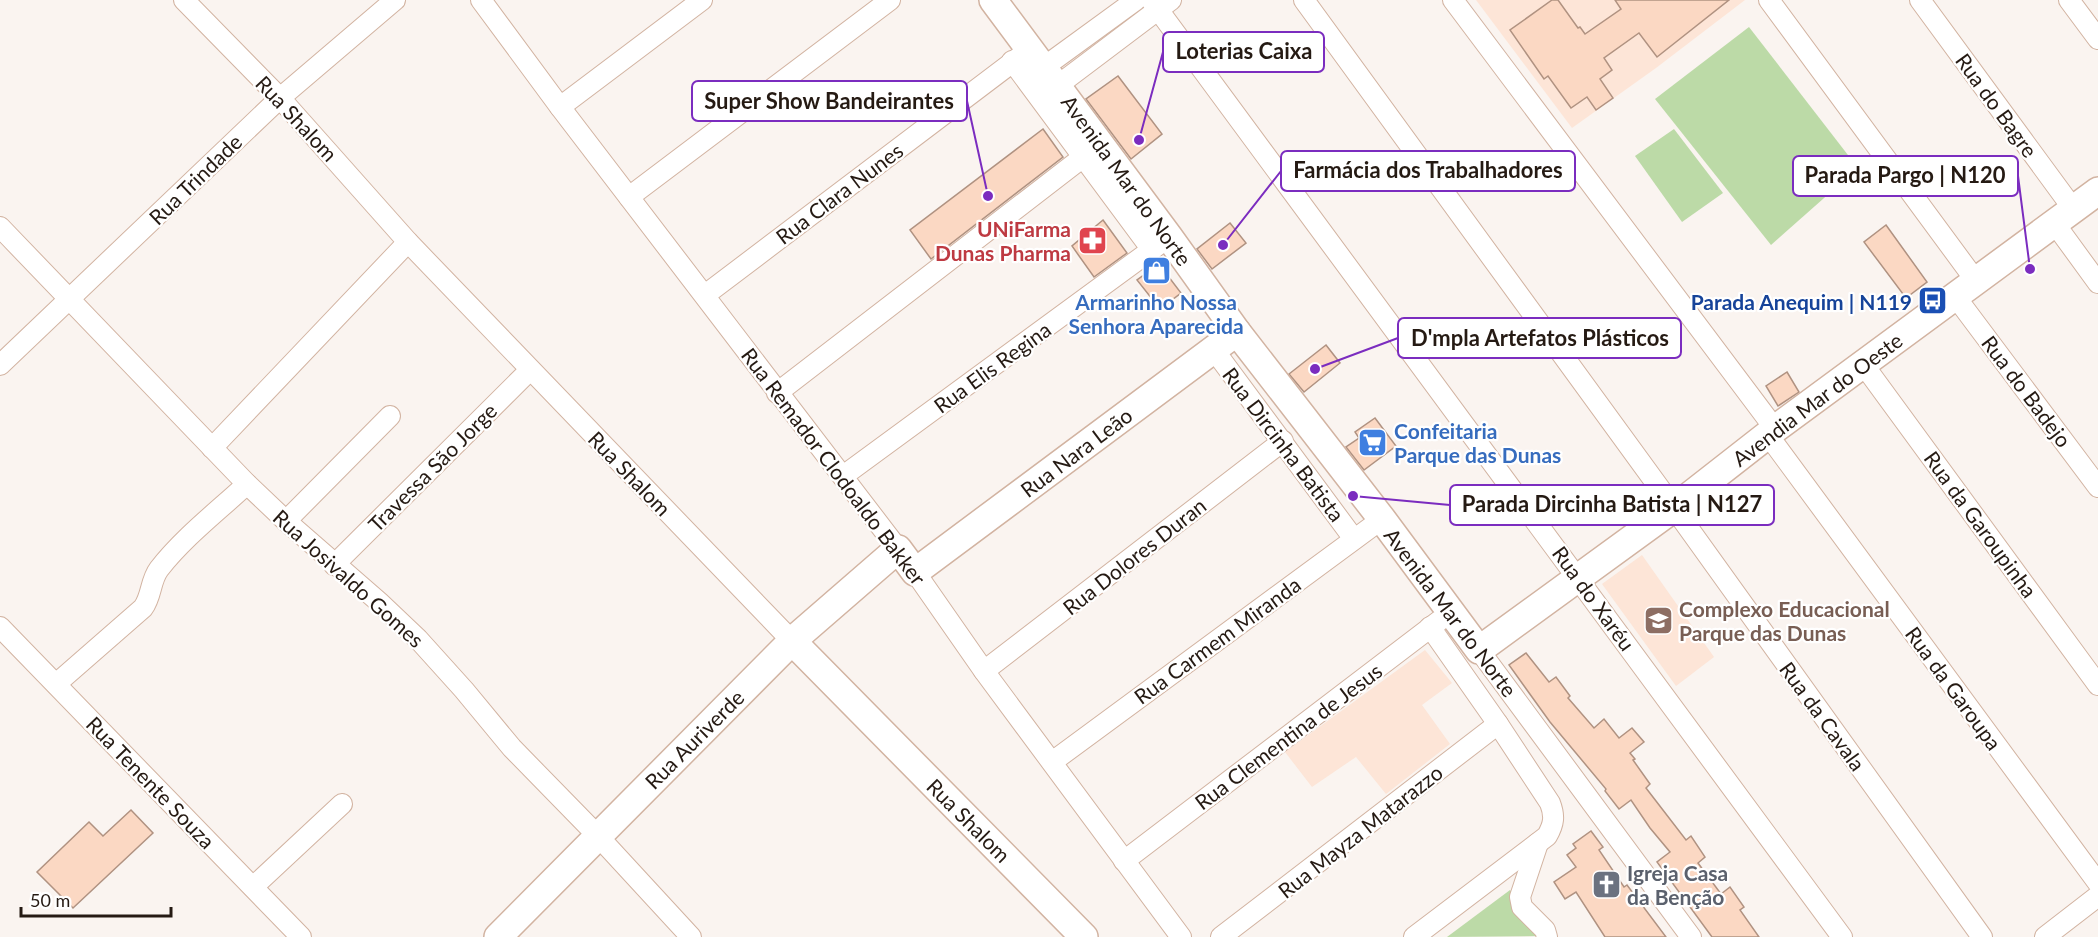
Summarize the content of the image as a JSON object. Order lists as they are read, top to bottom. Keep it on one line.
{"streets":{"street":["Rua do Bagre","Rua Shalom","Rua Trindade","Avenida Mar do Norte","Rua Clara Nunes","Rua Elis Regina","Rua do Badejo","Avendia Mar do Oeste","Rua Dircinha Batista","Rua Nara Leão","Rua Remador Clodoaldo Bakker","Travessa São Jorge","Rua da Garoupinha","Rua Dolores Duran","Rua Josivaldo Gomes","Rua do Xaréu","Rua Carmem Miranda","Rua da Garoupa","Rua da Cavala","Rua Clementina de Jesus","Rua Auriverde","Rua Tenente Souza","Rua Mayza Matarazzo"]},"crossings":[["Rua do Bagre","Avendia Mar do Oeste"],["Rua Shalom","Rua Trindade"],["Rua Shalom","Travessa São Jorge"],["Rua Shalom","Rua Auriverde"],["Rua Trindade","Rua Josivaldo Gomes"],["Avenida Mar do Norte","Rua Clara Nunes"],["Avenida Mar do Norte","Rua Elis Regina"],["Avenida Mar do Norte","Avendia Mar do Oeste"],["Avenida Mar do Norte","Rua Nara Leão"],["Avenida Mar do Norte","Rua Carmem Miranda"],["Avenida Mar do Norte","Rua Clementina de Jesus"],["Rua Clara Nunes","Rua Remador Clodoaldo Bakker"],["Rua Elis Regina","Rua Remador Clodoaldo Bakker"],["Rua do Badejo","Avendia Mar do Oeste"],["Avendia Mar do Oeste","Rua da Garoupinha"],["Avendia Mar do Oeste","Rua do Xaréu"],["Avendia Mar do Oeste","Rua da Garoupa"],["Avendia Mar do Oeste","Rua da Cavala"],["Rua Dircinha Batista","Rua Nara Leão"],["Rua Dircinha Batista","Rua Dolores Duran"],["Rua Dircinha Batista","Rua Carmem Miranda"],["Rua Nara Leão","Rua Remador Clodoaldo Bakker"],["Rua Remador Clodoaldo Bakker","Rua Dolores Duran"],["Rua Remador Clodoaldo Bakker","Rua Carmem Miranda"],["Rua Remador Clodoaldo Bakker","Rua Clementina de Jesus"],["Rua Remador Clodoaldo Bakker","Rua Auriverde"],["Travessa São Jorge","Rua Josivaldo Gomes"],["Rua Josivaldo Gomes","Rua Auriverde"]],"places":{"other":["Loterias Caixa","Super Show Bandeirantes","Farmácia dos Trabalhadores","Parada Pargo | N120","D'mpla Artefatos Plásticos","Parada Dircinha Batista | N127"],"pharmacy":["UNiFarma Dunas Pharma"],"shop":["Armarinho Nossa Senhora Aparecida"],"bus stop":["Parada Anequim | N119"],"supermarket":["Confeitaria Parque das Dunas"],"school or university":["Complexo Educacional Parque das Dunas"],"church":["Igreja Casa da Benção"]},"scale_bar":"50 m"}
